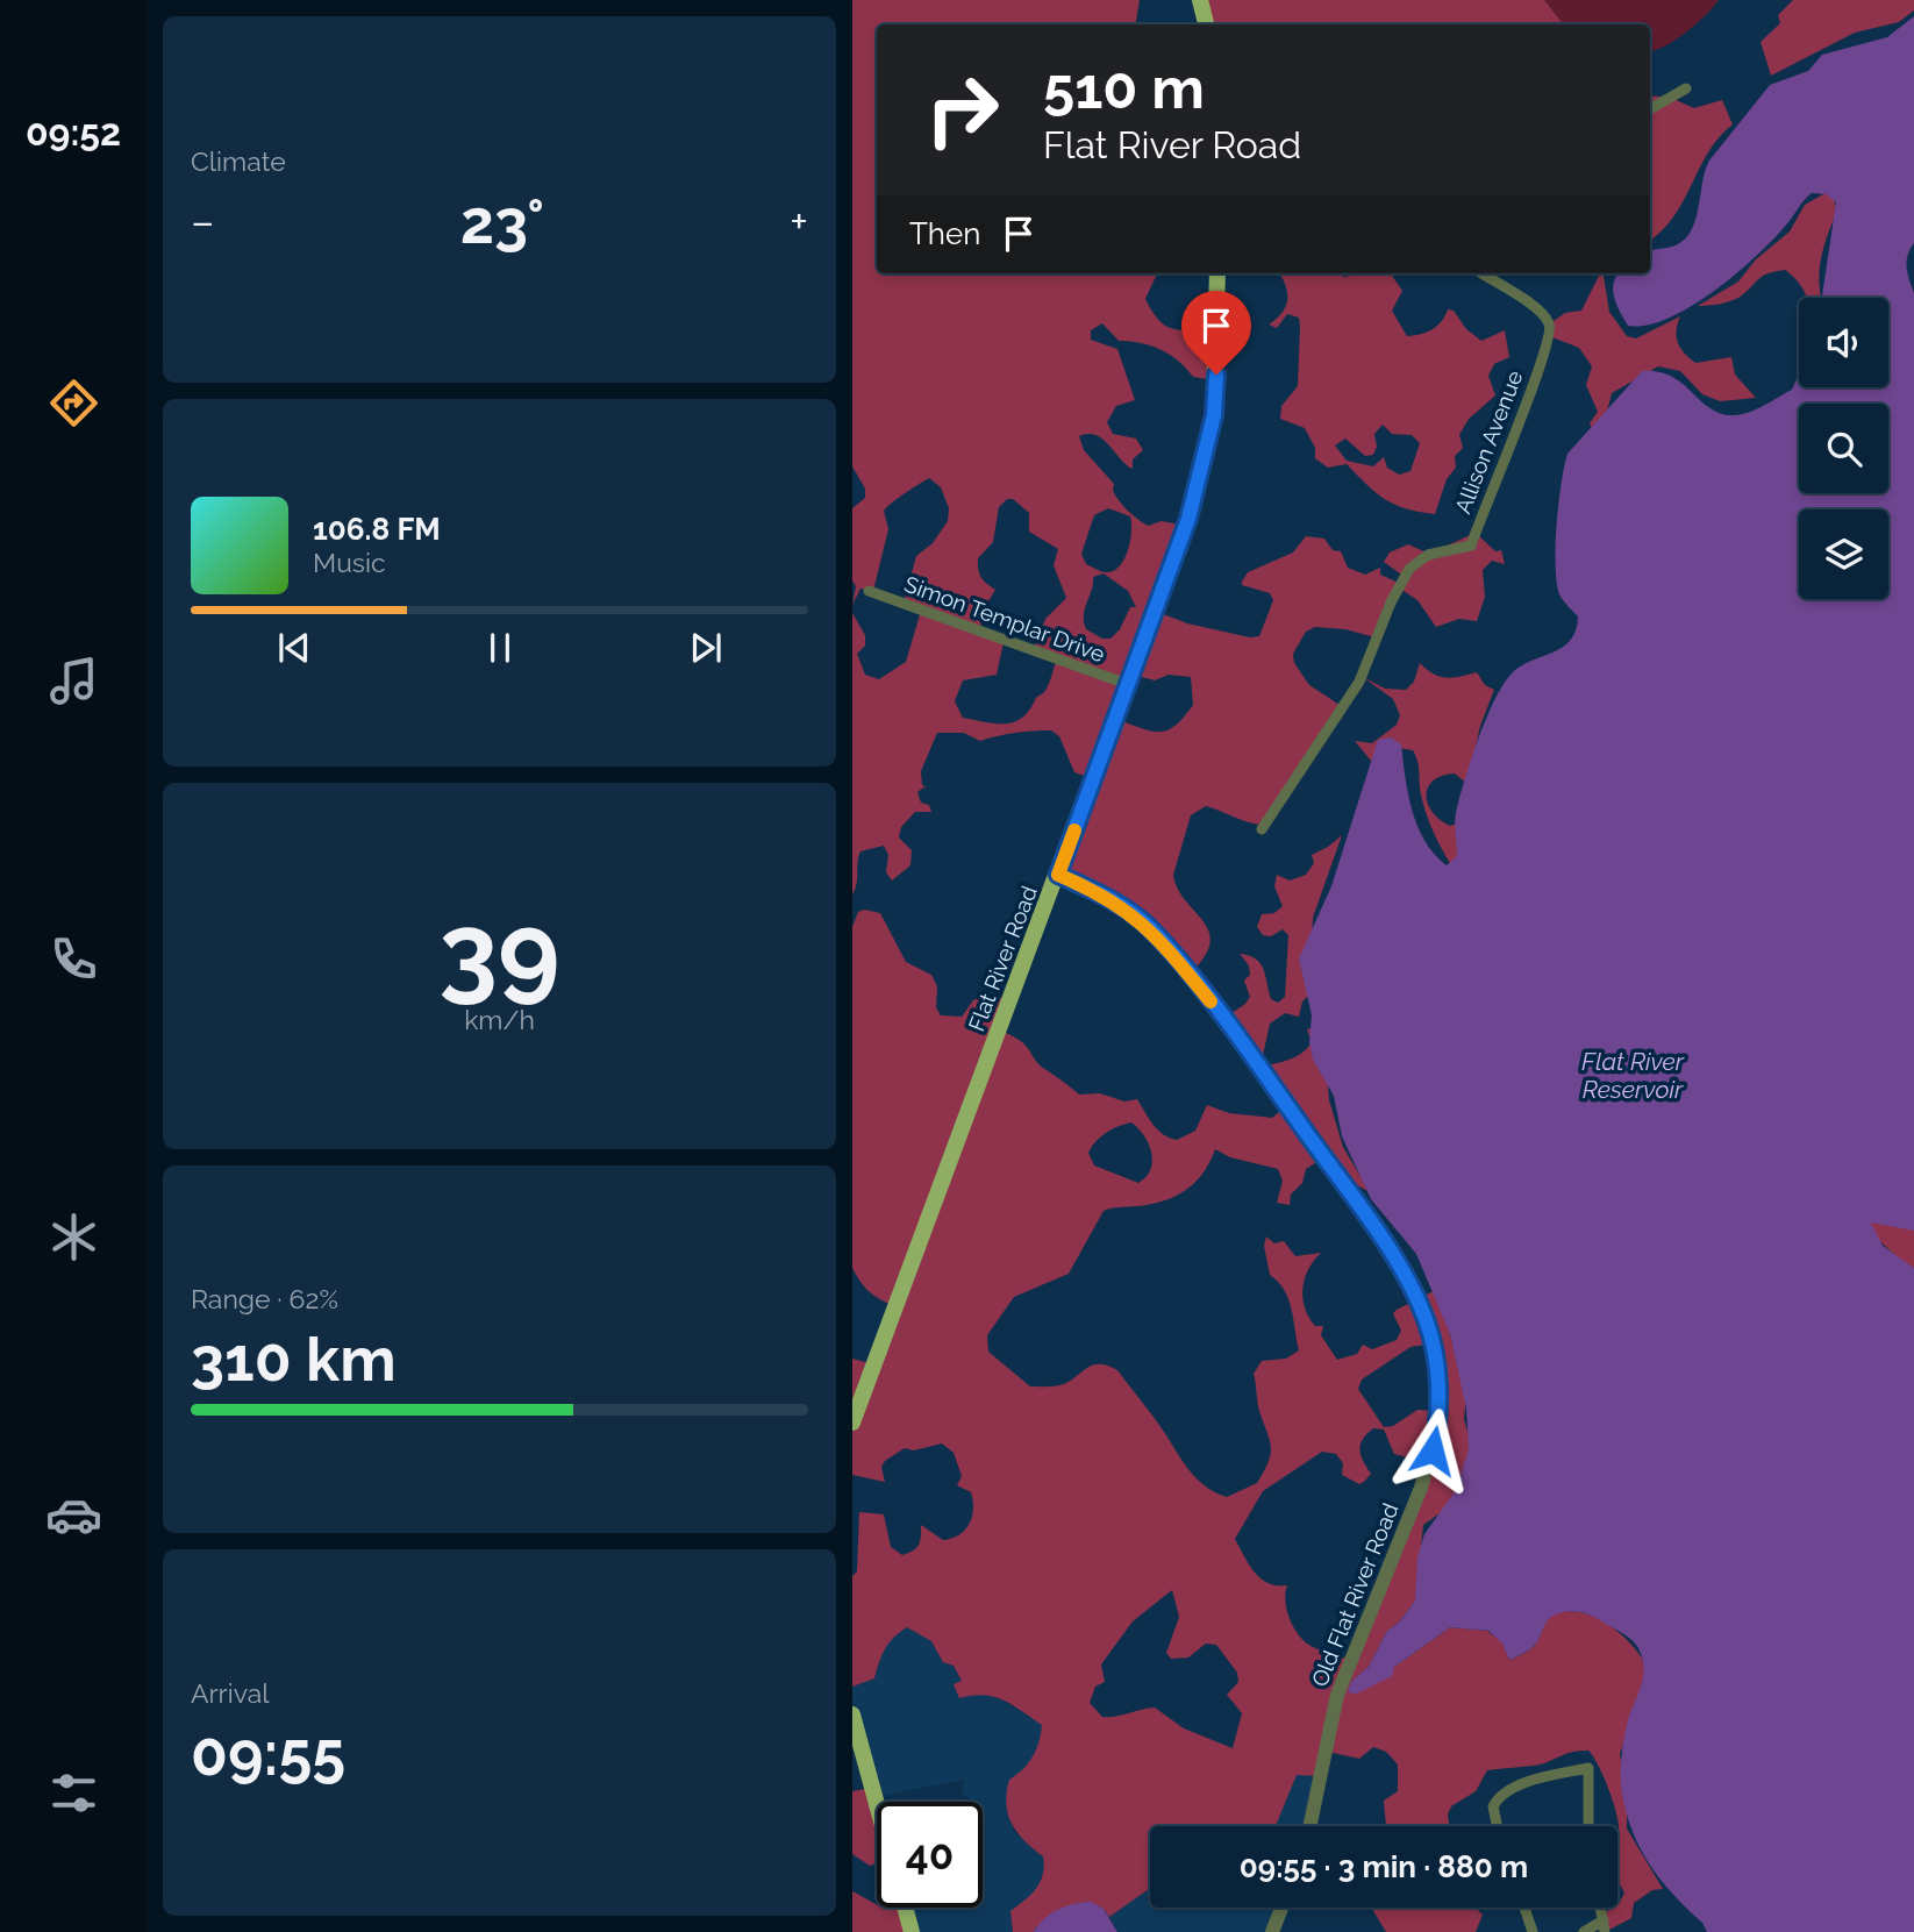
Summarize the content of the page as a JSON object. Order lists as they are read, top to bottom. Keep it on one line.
{"streets":{"main road":["Flat River Road"],"street":["Allison Avenue","Simon Templar Drive","Old Flat River Road"]},"crossings":[["Simon Templar Drive","Flat River Road"],["Flat River Road","Old Flat River Road"]],"water":["Flat River Reservoir"],"page":{"tabs":"09:52","tile":["Climate",["39","km/h"],["Range · 62%","310 km"],["Arrival","09:55"]],"turn":["510 m","Flat River Road"],"heat":["−","23°","+"],"then":"Then","song":["106.8 FM","Music"],"limit":"40","trip":"09:55 · 3 min · 880 m"}}
